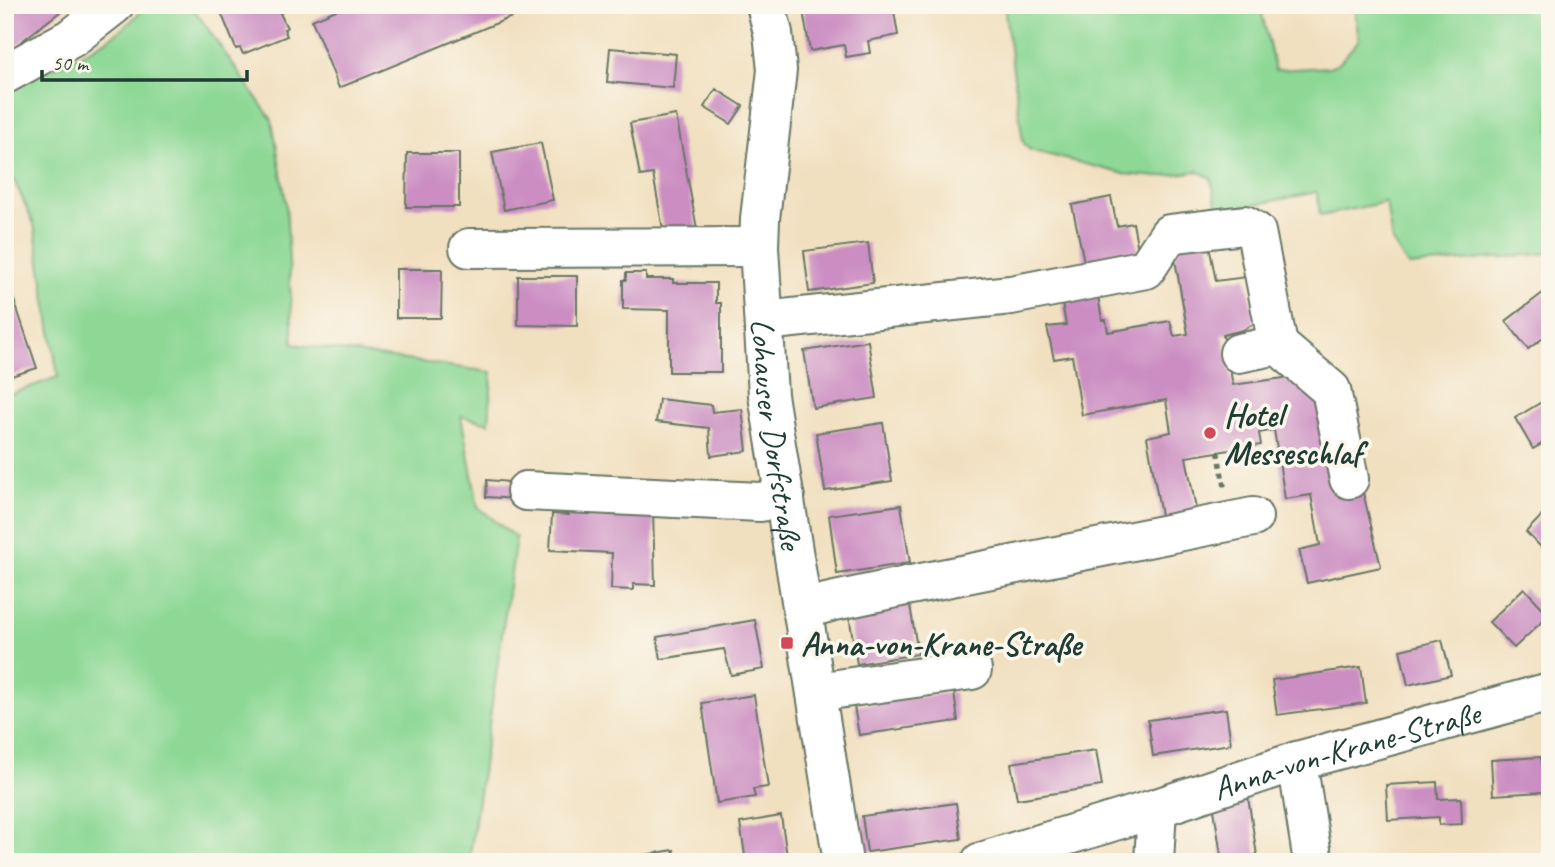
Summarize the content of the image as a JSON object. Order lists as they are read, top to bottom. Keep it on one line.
{"streets":{"street":["Lohauser Dorfstraße","Anna-von-Krane-Straße"]},"places":{"other":["Hotel Messeschlaf"],"transit":["Anna-von-Krane-Straße"]},"scale_bar":"50 m"}
